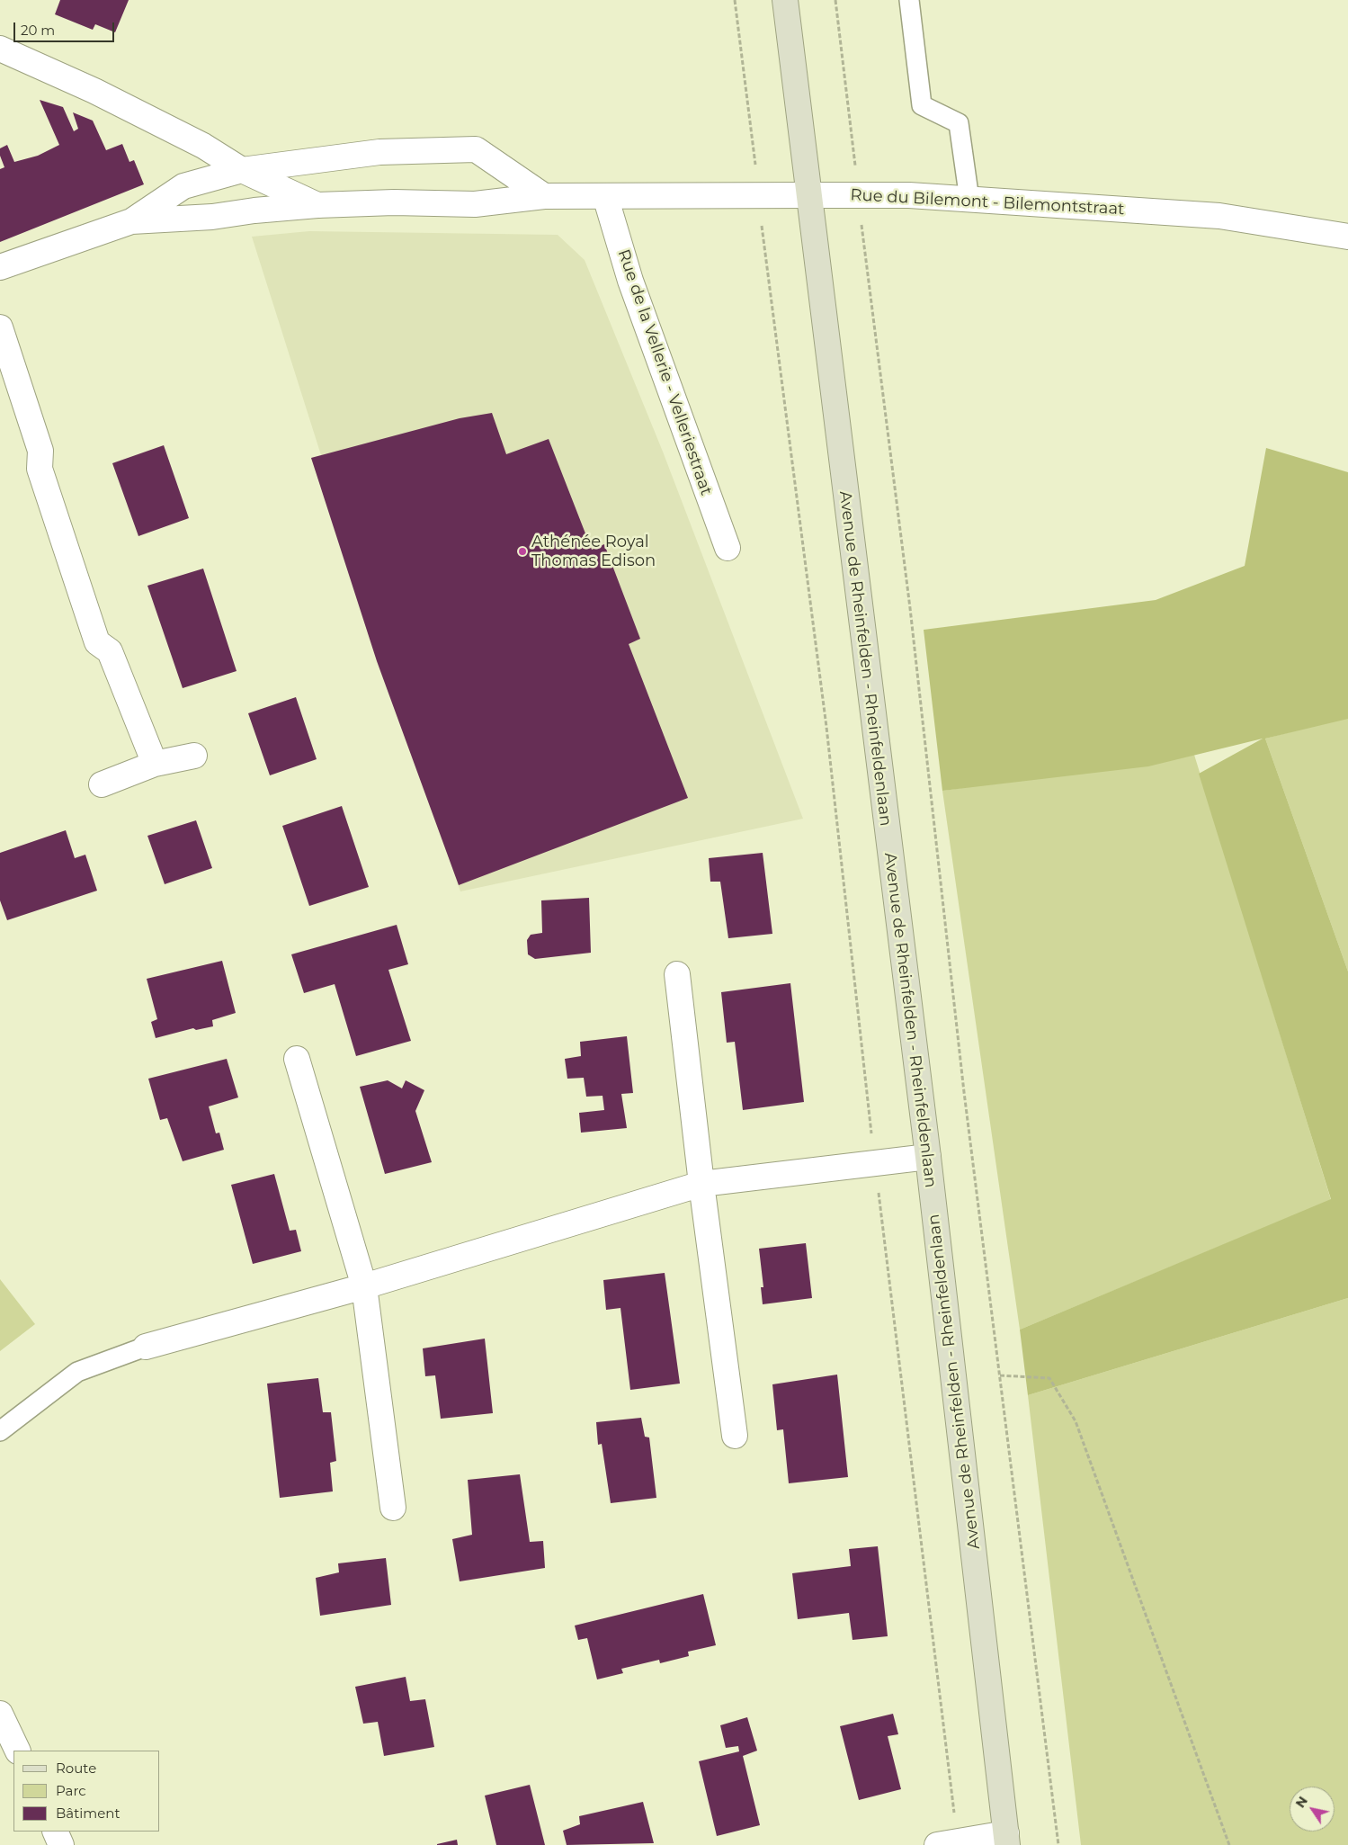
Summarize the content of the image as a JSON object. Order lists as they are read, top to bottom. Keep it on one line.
{"streets":{"main road":["Avenue de Rheinfelden - Rheinfeldenlaan"],"street":["Rue du Bilemont - Bilemontstraat","Rue de la Vellerie - Velleriestraat"]},"crossings":[["Rue du Bilemont - Bilemontstraat","Rue de la Vellerie - Velleriestraat"],["Rue du Bilemont - Bilemontstraat","Avenue de Rheinfelden - Rheinfeldenlaan"]],"places":["Athénée Royal Thomas Edison"],"legend":["Route","Parc","Bâtiment"],"scale_bar":"20 m","north":"top left"}
